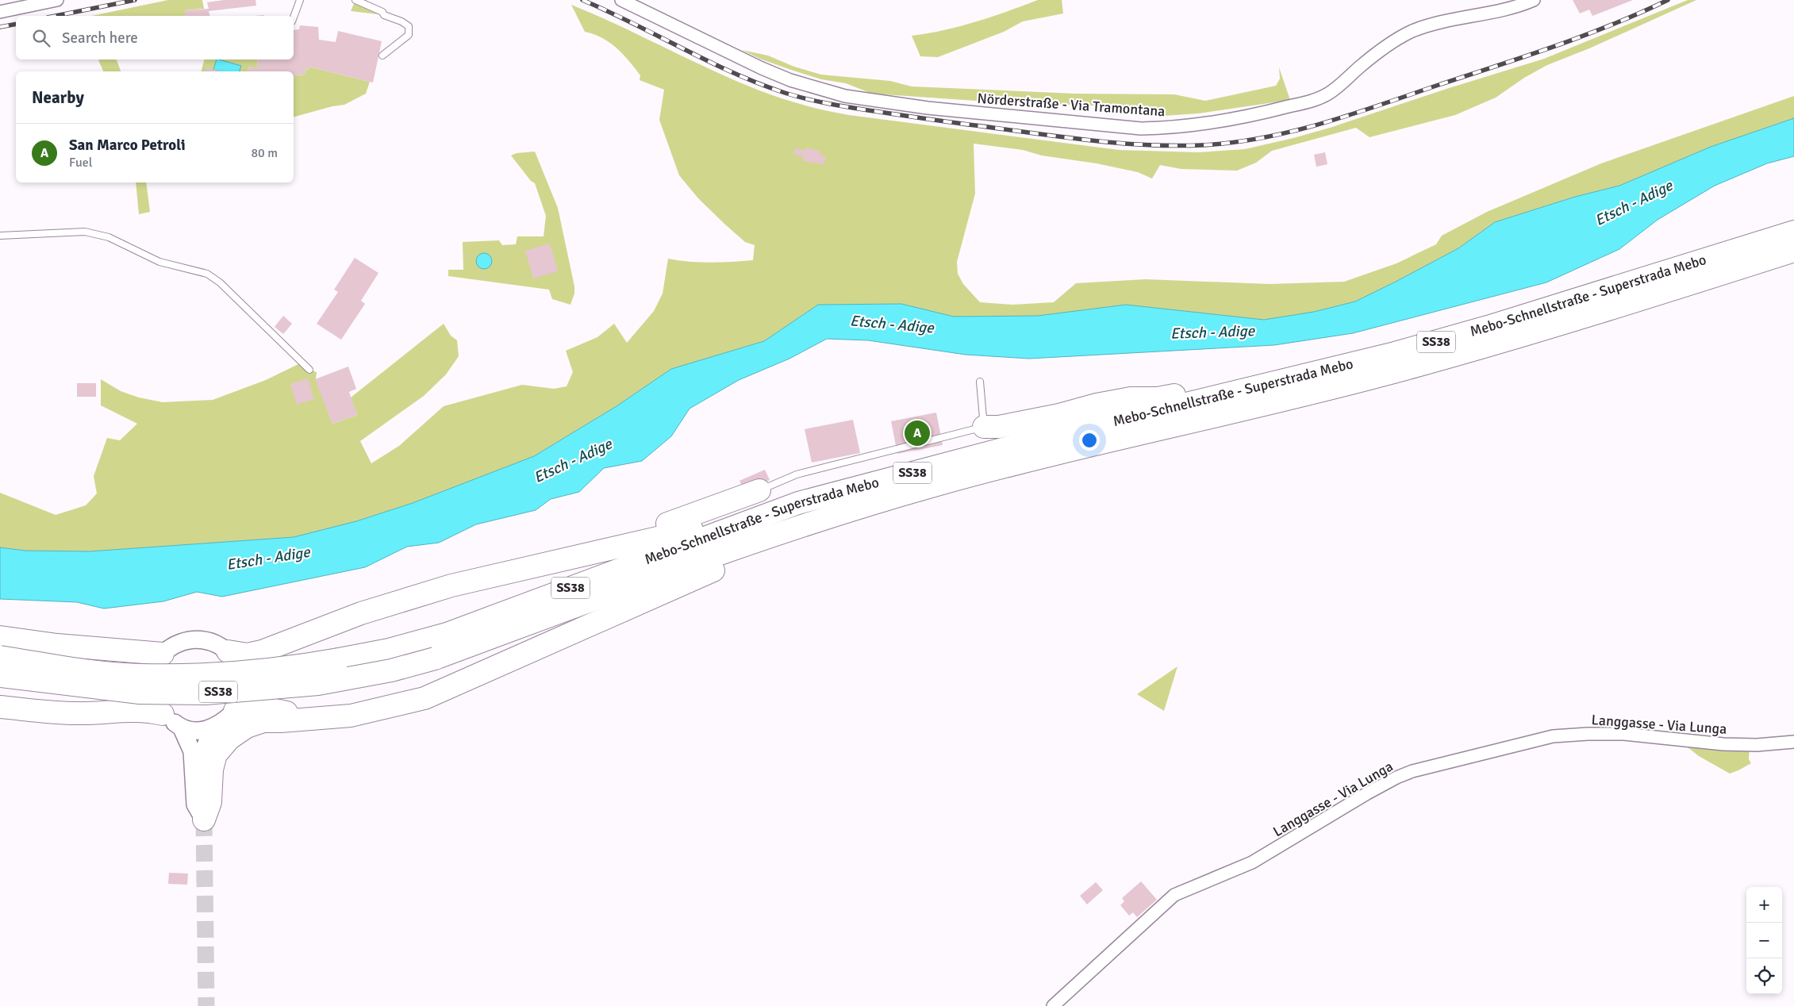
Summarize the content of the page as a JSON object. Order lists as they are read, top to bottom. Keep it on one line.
{"streets":{"highway":["Mebo-Schnellstraße - Superstrada Mebo","SS38"],"street":["Nörderstraße - Via Tramontana","Langgasse - Via Lunga"]},"water":["Etsch - Adige"],"page":{"search":"Search here","heading":"Nearby","list":[{"mark":"A","name":"San Marco Petroli","note":"Fuel","value":"80 m"}],"pins":"A","map_buttons":["+","−"]}}
